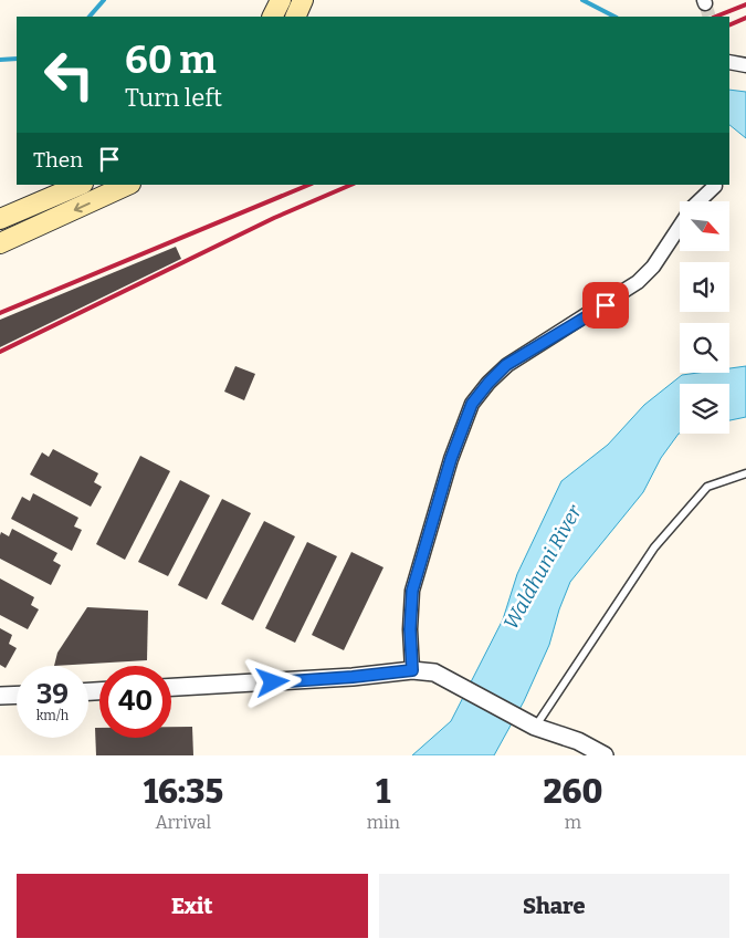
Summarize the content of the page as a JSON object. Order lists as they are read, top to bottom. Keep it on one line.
{"water":["Waldhuni River"],"north":"bottom right","page":{"turn":["60 m","Turn left"],"then":"Then","speed":"39 km/h","limit":"40","eta":["16:35","Arrival","1","min","260","m"],"buttons":["Exit","Share"]}}
